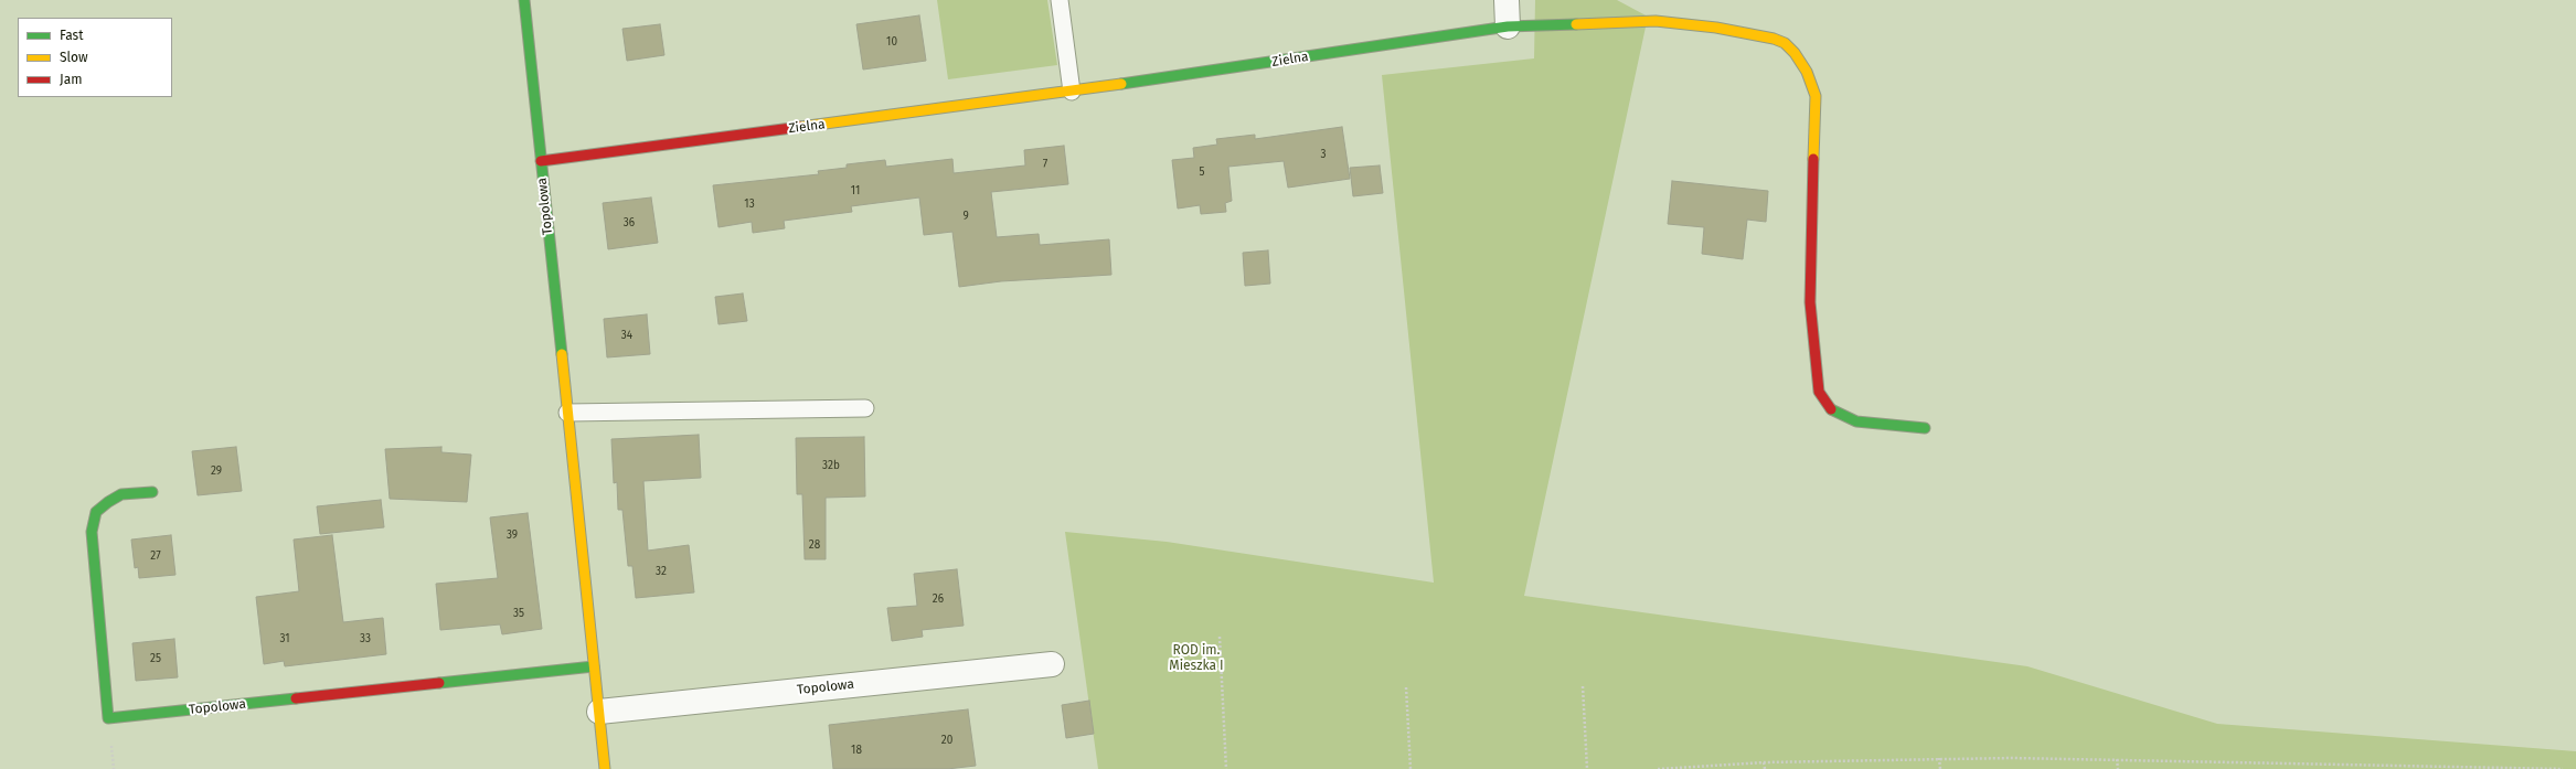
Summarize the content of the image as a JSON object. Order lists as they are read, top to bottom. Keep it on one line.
{"streets":{"street":["Zielna","Topolowa"]},"crossings":[["Zielna","Topolowa"]],"parks":["ROD im. Mieszka I"],"house_numbers":["10","3","7","5","11","13","9","36","34","32b","29","39","28","27","32","26","35","31","33","25","20","18"],"legend":["Fast","Slow","Jam"]}
